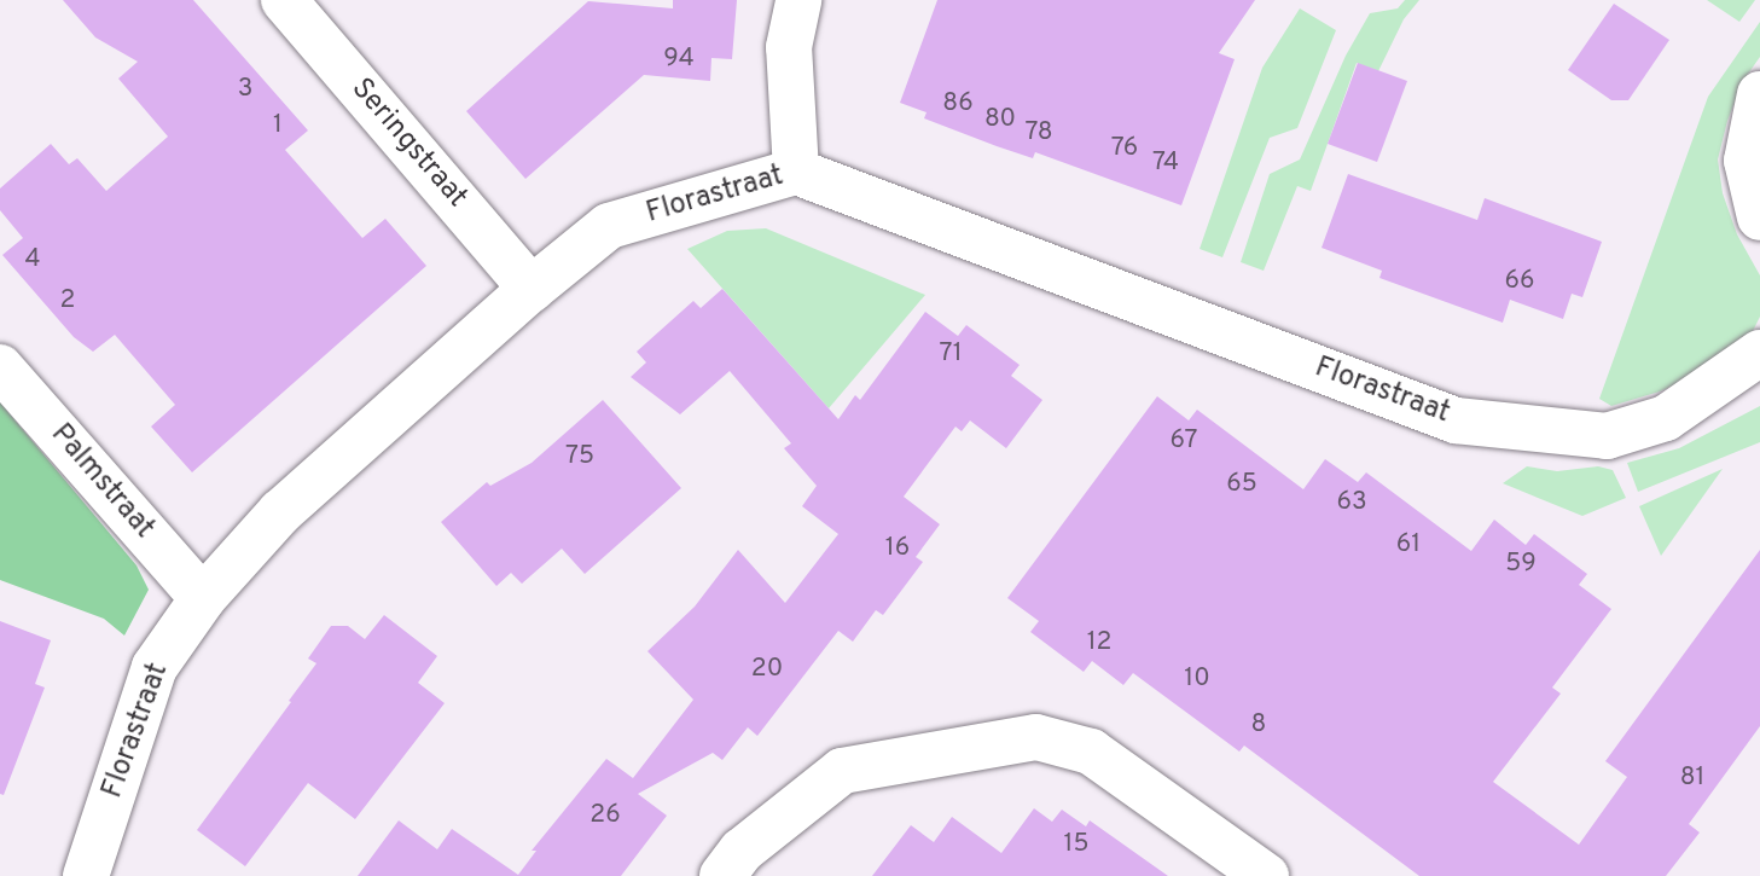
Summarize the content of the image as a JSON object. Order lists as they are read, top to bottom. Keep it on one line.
{"streets":{"street":["Seringstraat","Florastraat","Palmstraat"]},"crossings":[["Seringstraat","Florastraat"],["Florastraat","Palmstraat"]],"house_numbers":["94","3","86","80","1","78","76","74","4","66","2","71","67","75","65","63","61","16","59","12","20","10","8","81","26","15"]}
